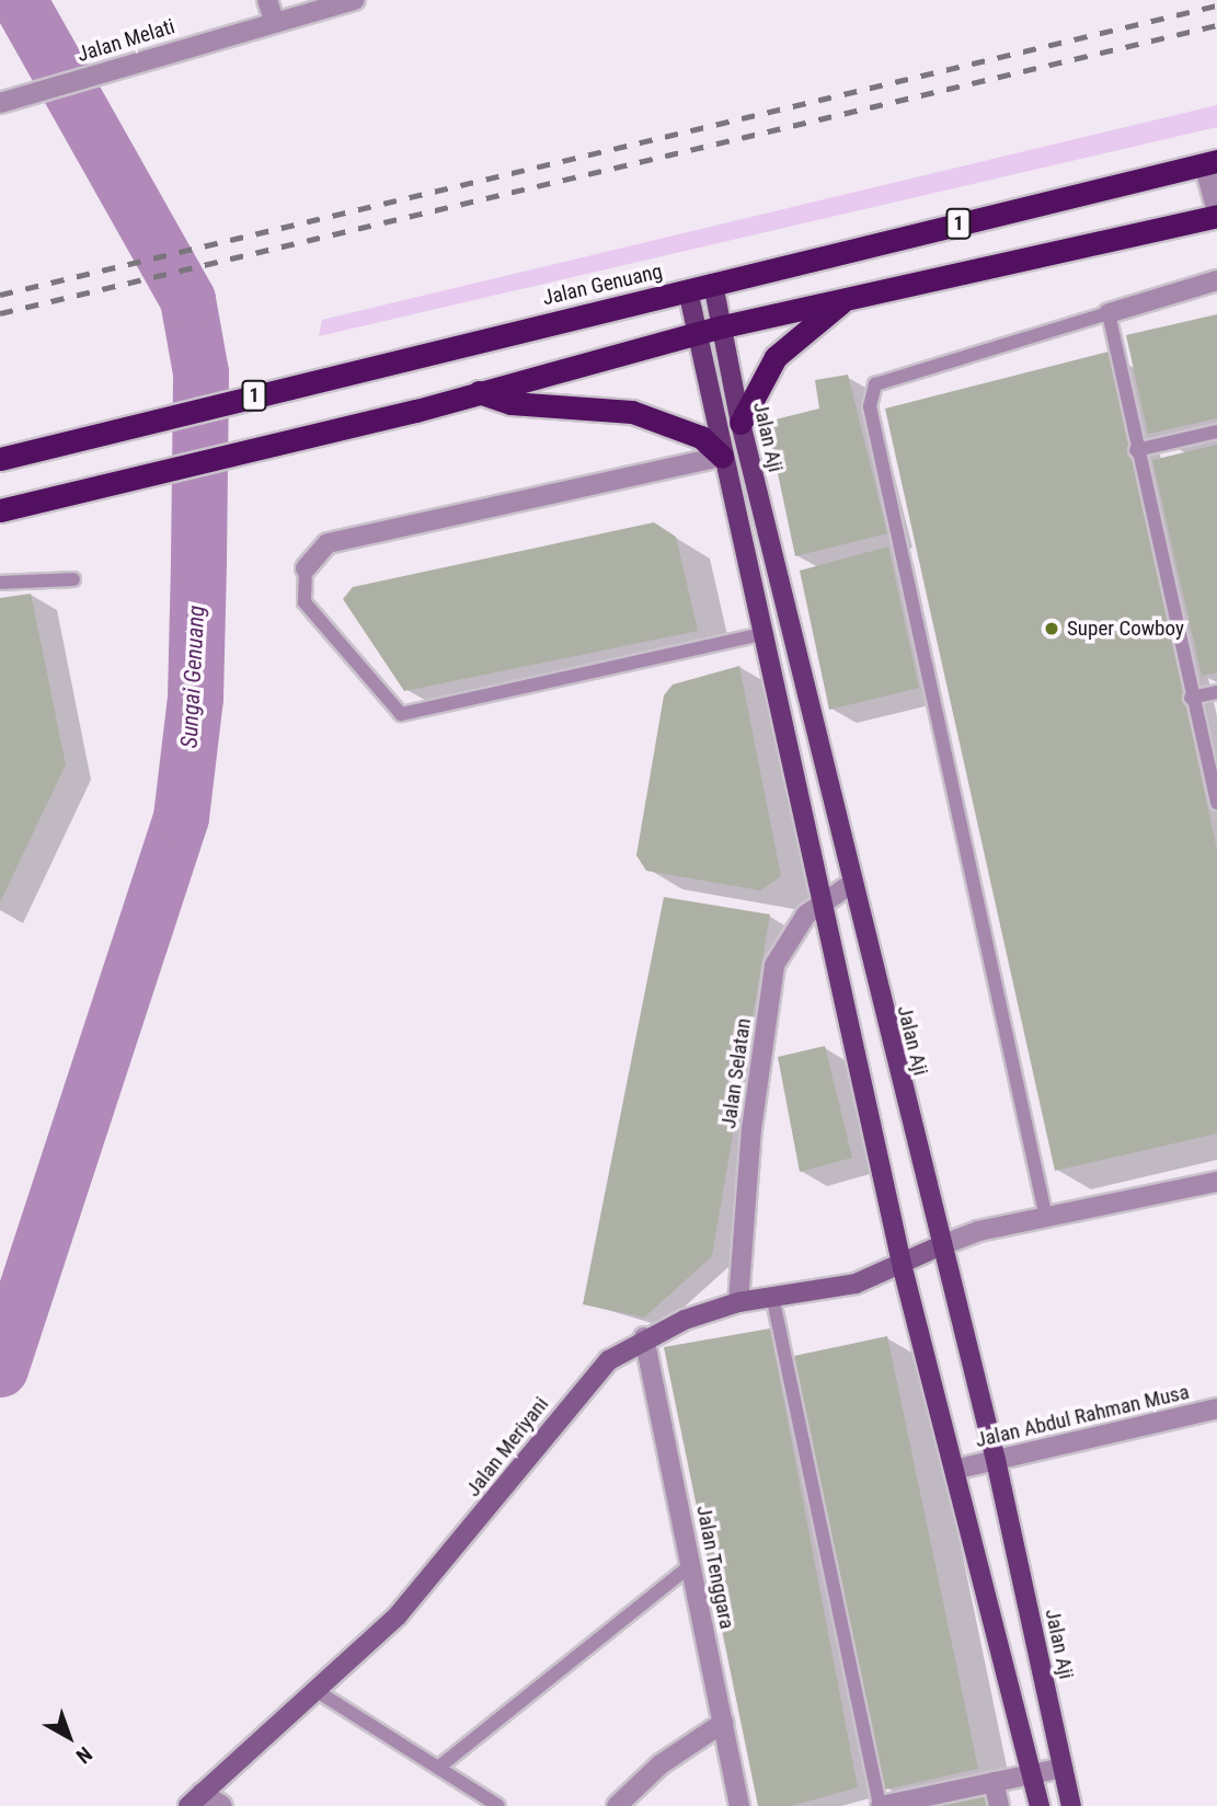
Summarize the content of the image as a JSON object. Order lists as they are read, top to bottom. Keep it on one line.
{"streets":{"highway":["1","Jalan Genuang"],"main road":["Jalan Aji"],"street":["Jalan Melati","Jalan Selatan","Jalan Abdul Rahman Musa","Jalan Meriyani","Jalan Tenggara"]},"crossings":[["1","Jalan Aji"],["Jalan Genuang","Jalan Aji"],["Jalan Aji","Jalan Selatan"],["Jalan Aji","Jalan Abdul Rahman Musa"],["Jalan Aji","Jalan Meriyani"],["Jalan Selatan","Jalan Meriyani"],["Jalan Meriyani","Jalan Tenggara"]],"water":["Sungai Genuang"],"places":["Super Cowboy"],"north":"bottom right"}
